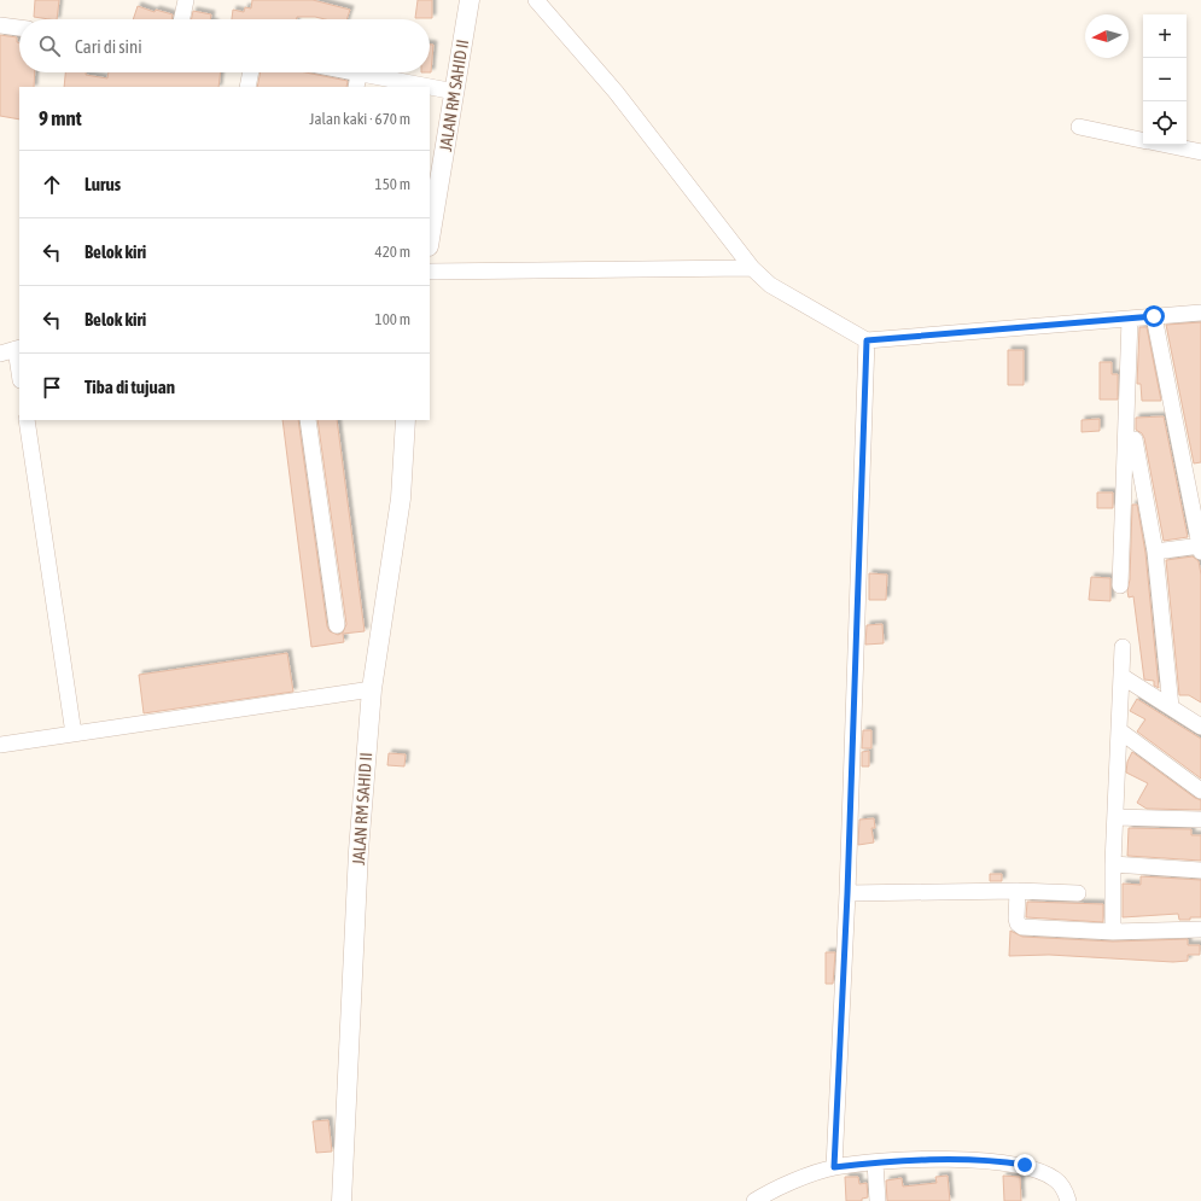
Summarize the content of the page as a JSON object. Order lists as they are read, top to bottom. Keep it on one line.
{"streets":{"street":["JALAN RM SAHID II"]},"north":"left","page":{"map_buttons":["+","−"],"search":"Cari di sini","heading":["9 mnt","Jalan kaki · 670 m"],"list":[["Lurus","150 m"],["Belok kiri","420 m"],["Belok kiri","100 m"],"Tiba di tujuan"]}}
